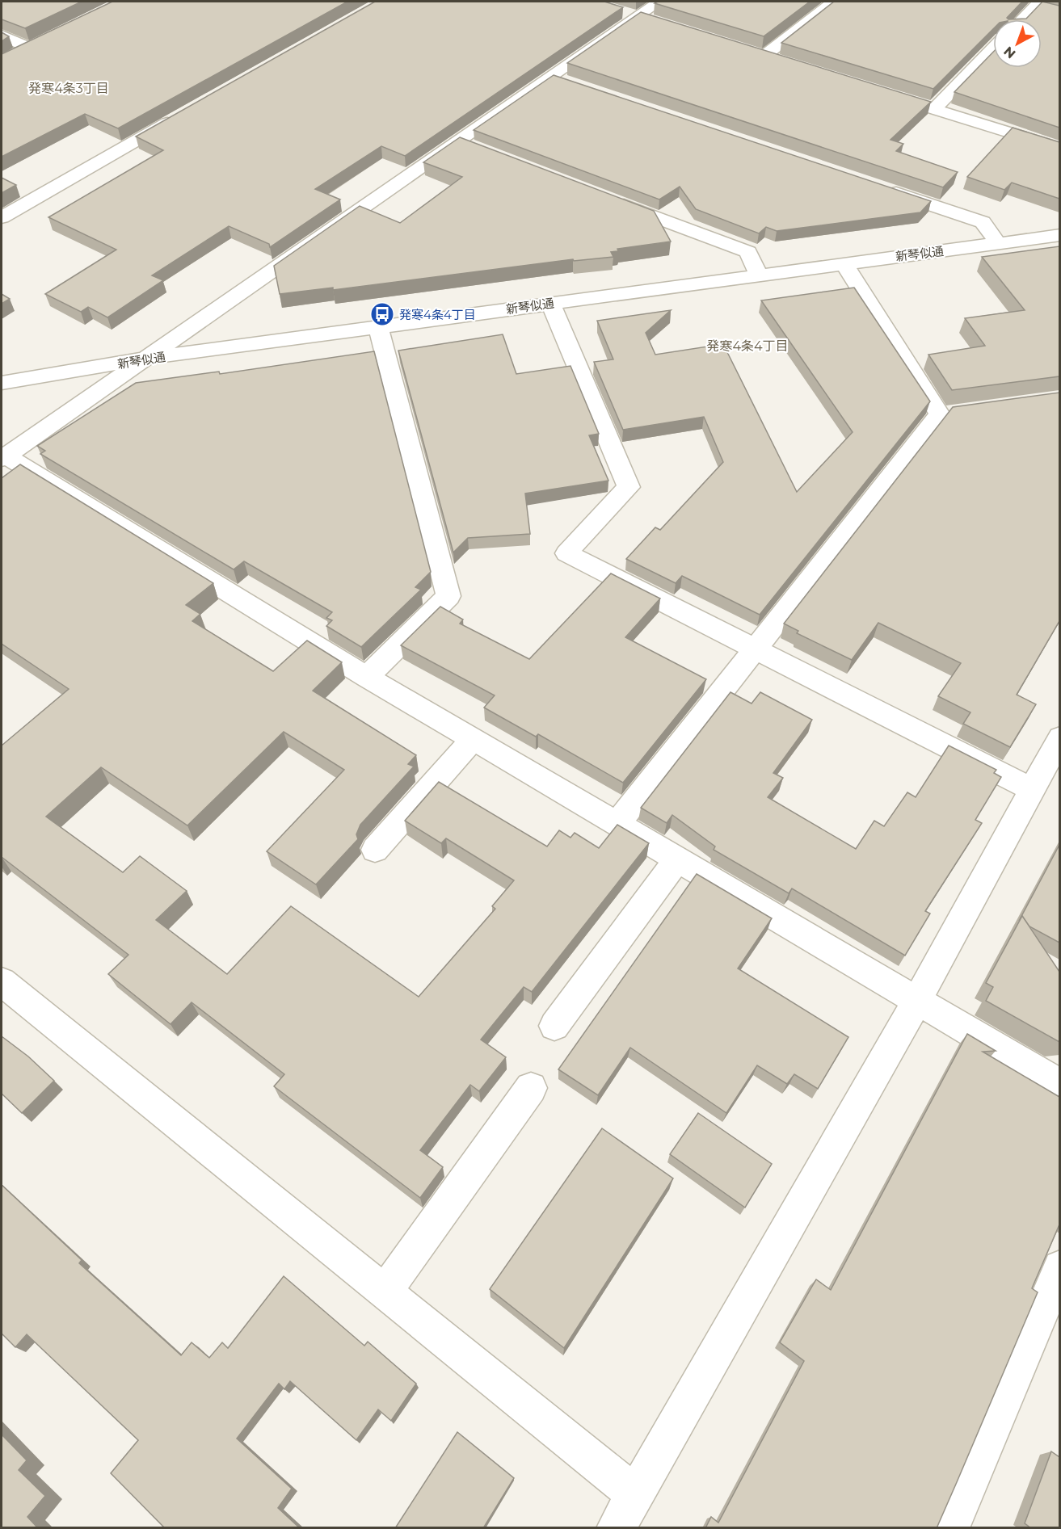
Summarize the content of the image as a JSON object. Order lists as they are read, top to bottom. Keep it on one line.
{"streets":{"street":["新琴似通"]},"districts":["発寒4条3丁目","発寒4条4丁目"],"places":{"bus stop":["発寒4条4丁目"]},"north":"bottom left"}
